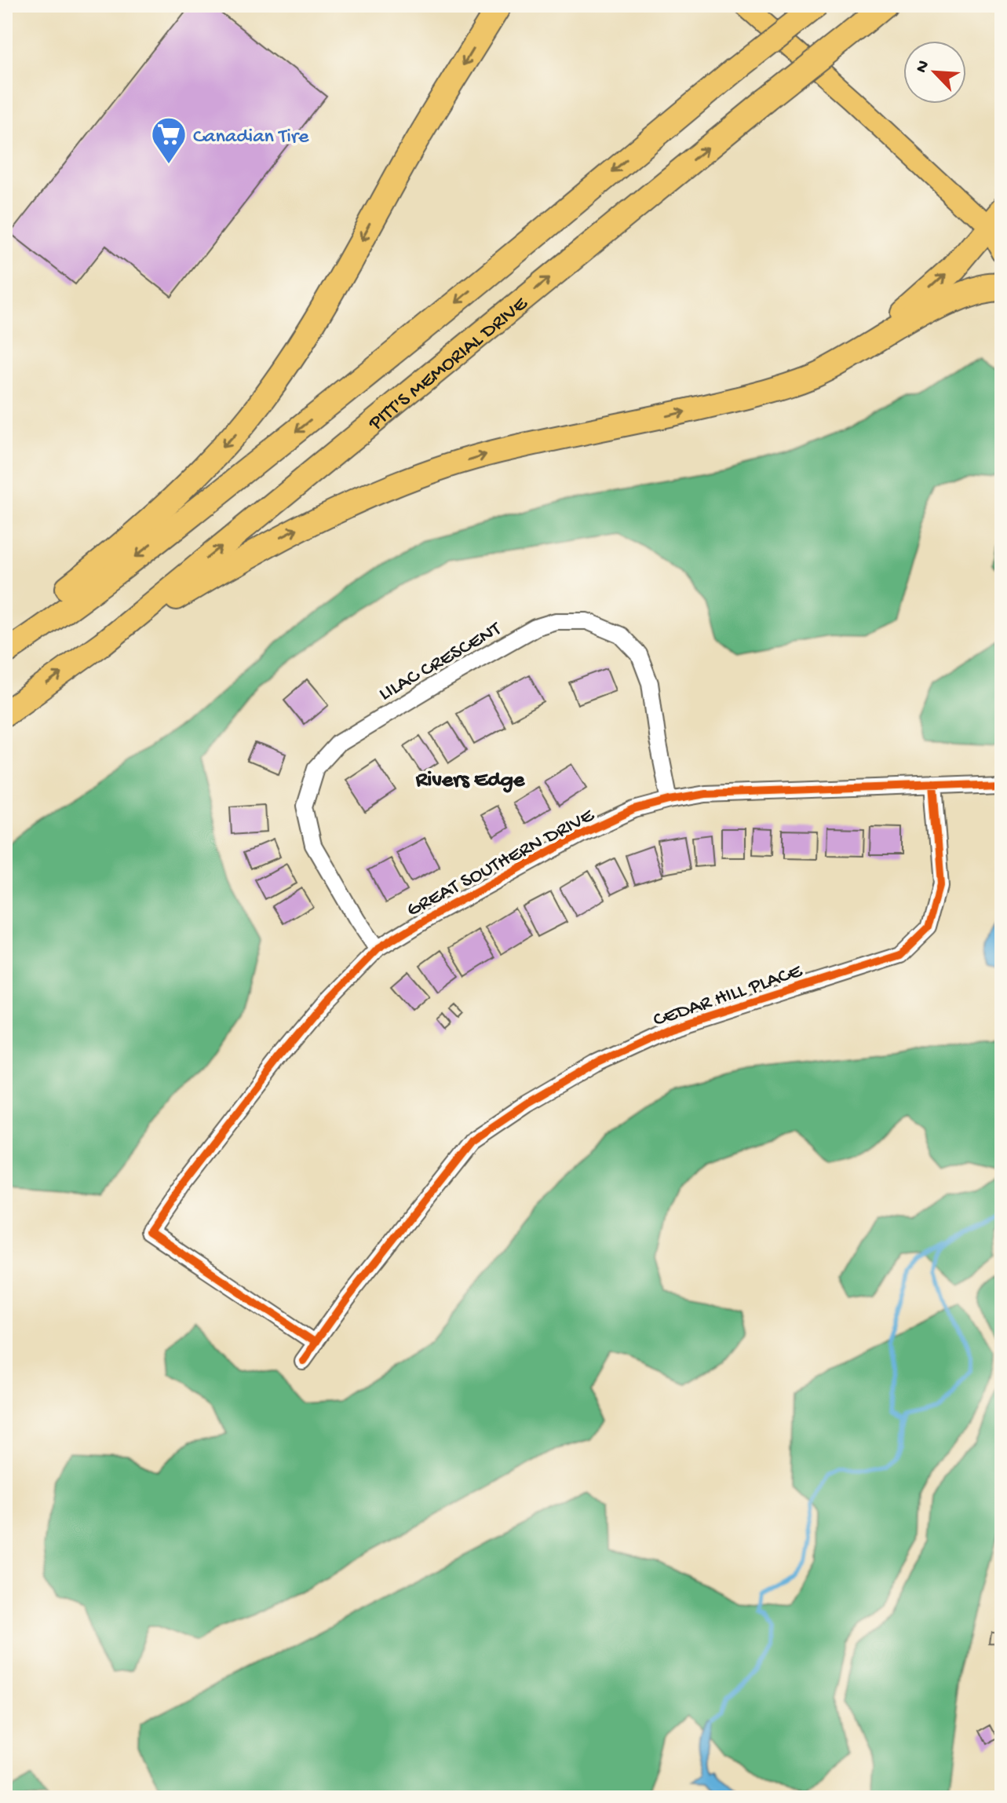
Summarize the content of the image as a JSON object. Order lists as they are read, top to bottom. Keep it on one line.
{"streets":{"highway":["PITT'S MEMORIAL DRIVE"],"street":["LILAC CRESCENT","GREAT SOUTHERN DRIVE","CEDAR HILL PLACE"]},"crossings":[["LILAC CRESCENT","GREAT SOUTHERN DRIVE"],["GREAT SOUTHERN DRIVE","CEDAR HILL PLACE"]],"districts":["Rivers Edge"],"places":{"supermarket":["Canadian Tire"]},"north":"top left"}
